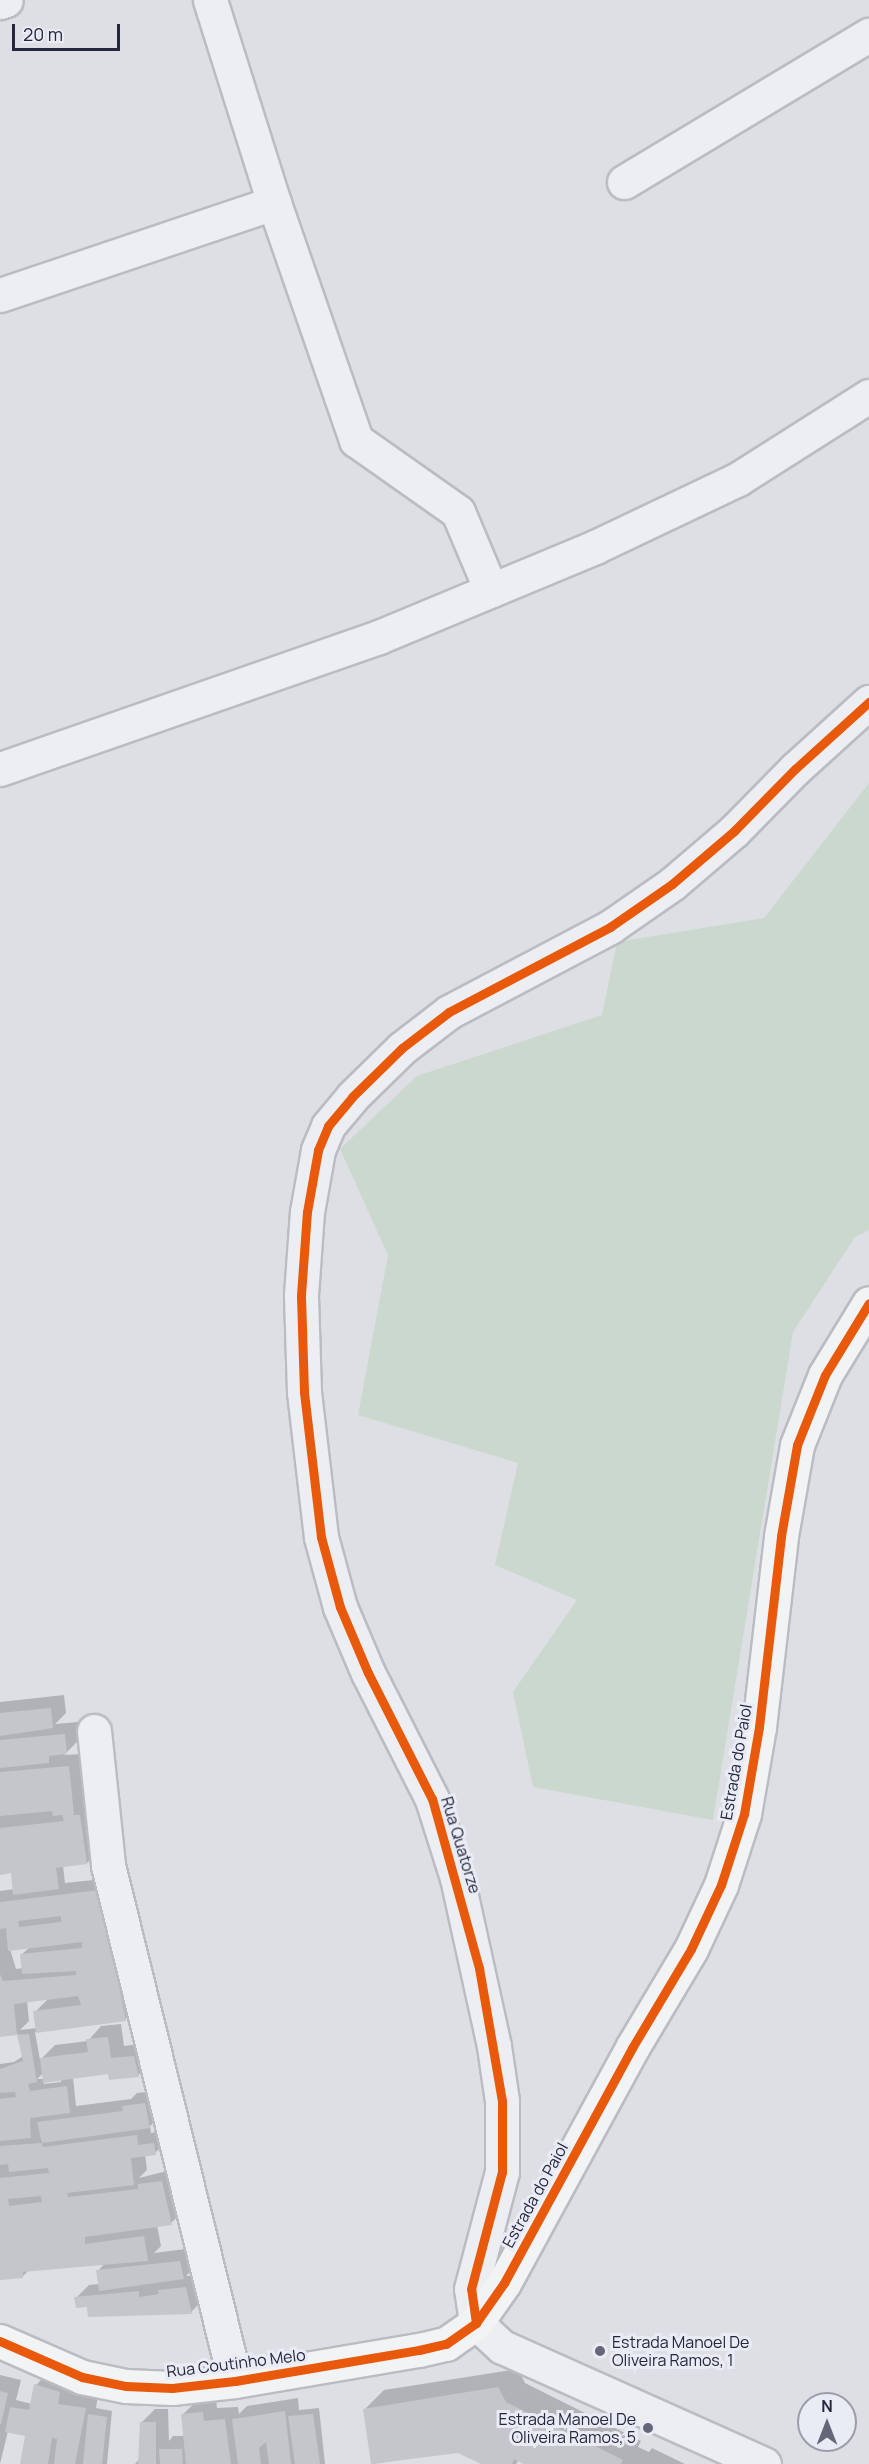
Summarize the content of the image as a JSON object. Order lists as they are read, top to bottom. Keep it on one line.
{"streets":{"street":["Estrada do Paiol","Rua Quatorze","Rua Coutinho Melo"]},"crossings":[["Estrada do Paiol","Rua Quatorze"],["Estrada do Paiol","Rua Coutinho Melo"],["Rua Quatorze","Rua Coutinho Melo"]],"places":["Estrada Manoel De Oliveira Ramos, 1","Estrada Manoel De Oliveira Ramos, 5"],"scale_bar":"20 m","north":"top"}
